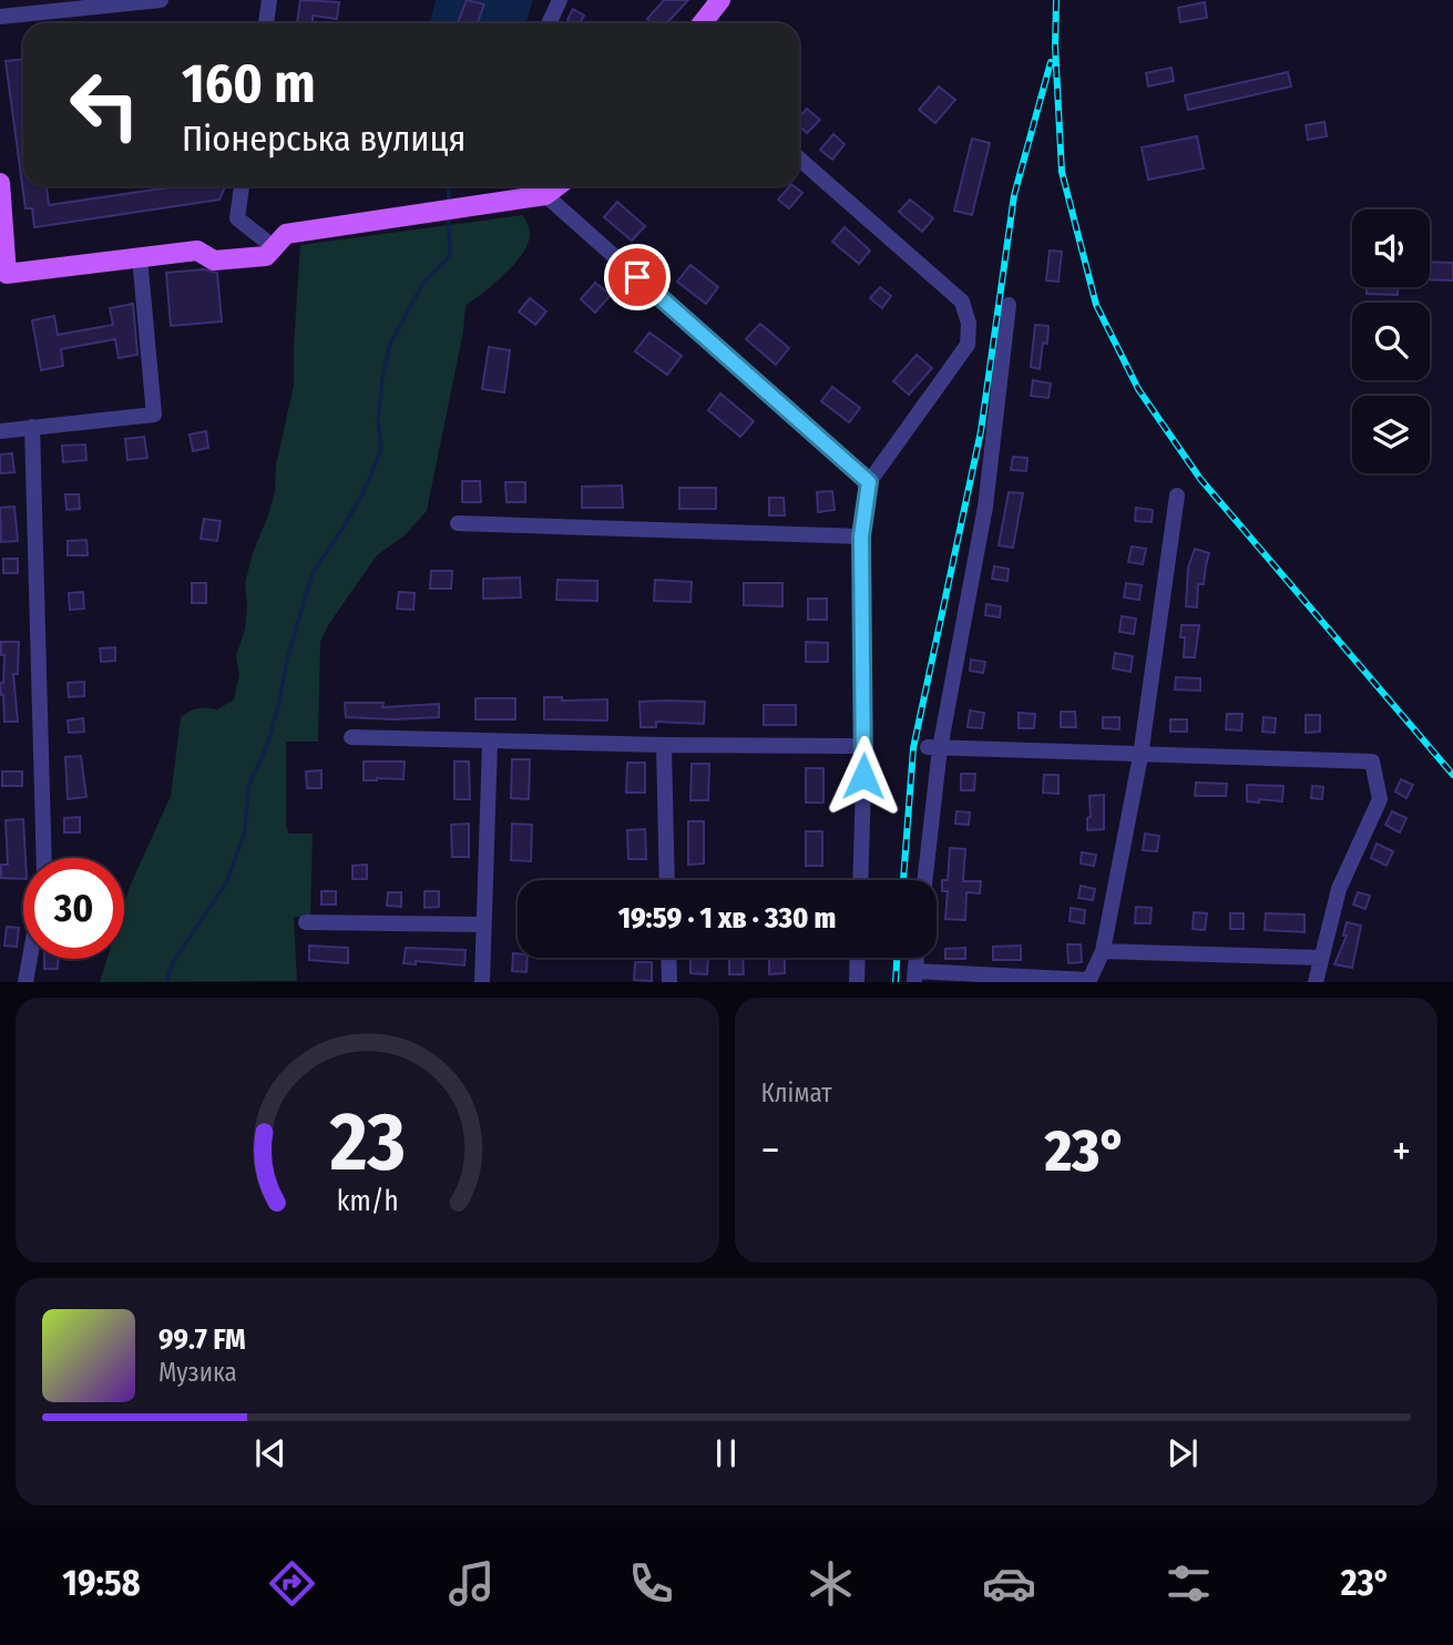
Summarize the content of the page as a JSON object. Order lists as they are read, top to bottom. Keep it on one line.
{"page":{"turn":["160 m","Піонерська вулиця"],"limit":"30","trip":"19:59 · 1 хв · 330 m","tile":"Клімат","heat":["−","23°","+"],"song":["99.7 FM","Музика"],"tabs":["19:58","23°"],"gauge":["23","km/h"]}}
